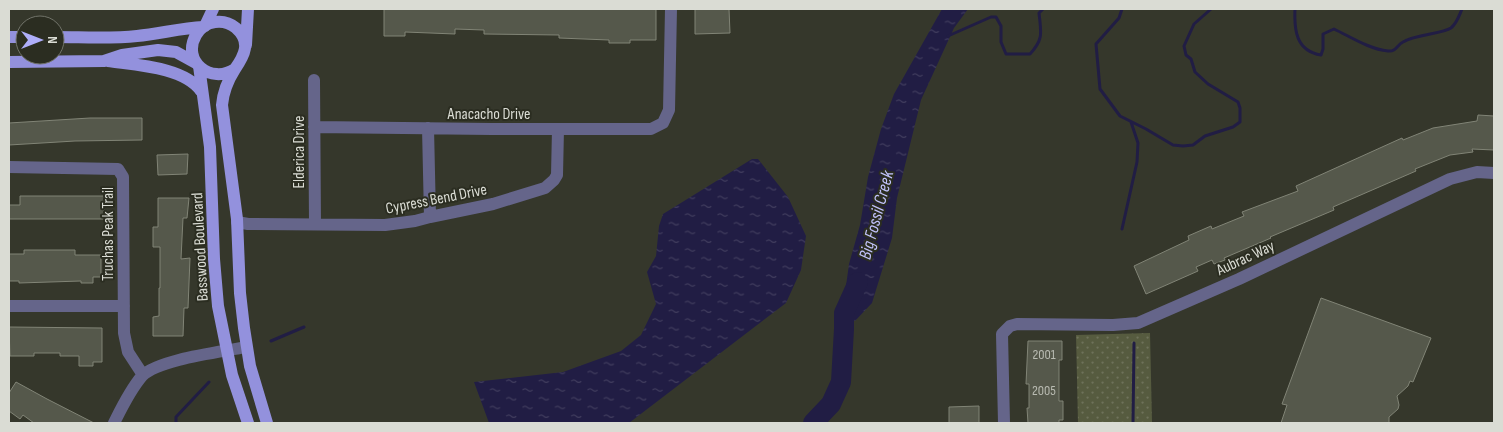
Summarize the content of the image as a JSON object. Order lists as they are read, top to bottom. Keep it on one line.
{"streets":{"main road":["Basswood Boulevard"],"street":["Anacacho Drive","Elderica Drive","Cypress Bend Drive","Truchas Peak Trail","Aubrac Way"]},"crossings":[["Anacacho Drive","Elderica Drive"],["Anacacho Drive","Cypress Bend Drive"],["Elderica Drive","Cypress Bend Drive"]],"water":["Big Fossil Creek"],"house_numbers":["2001","2005"],"north":"right"}
